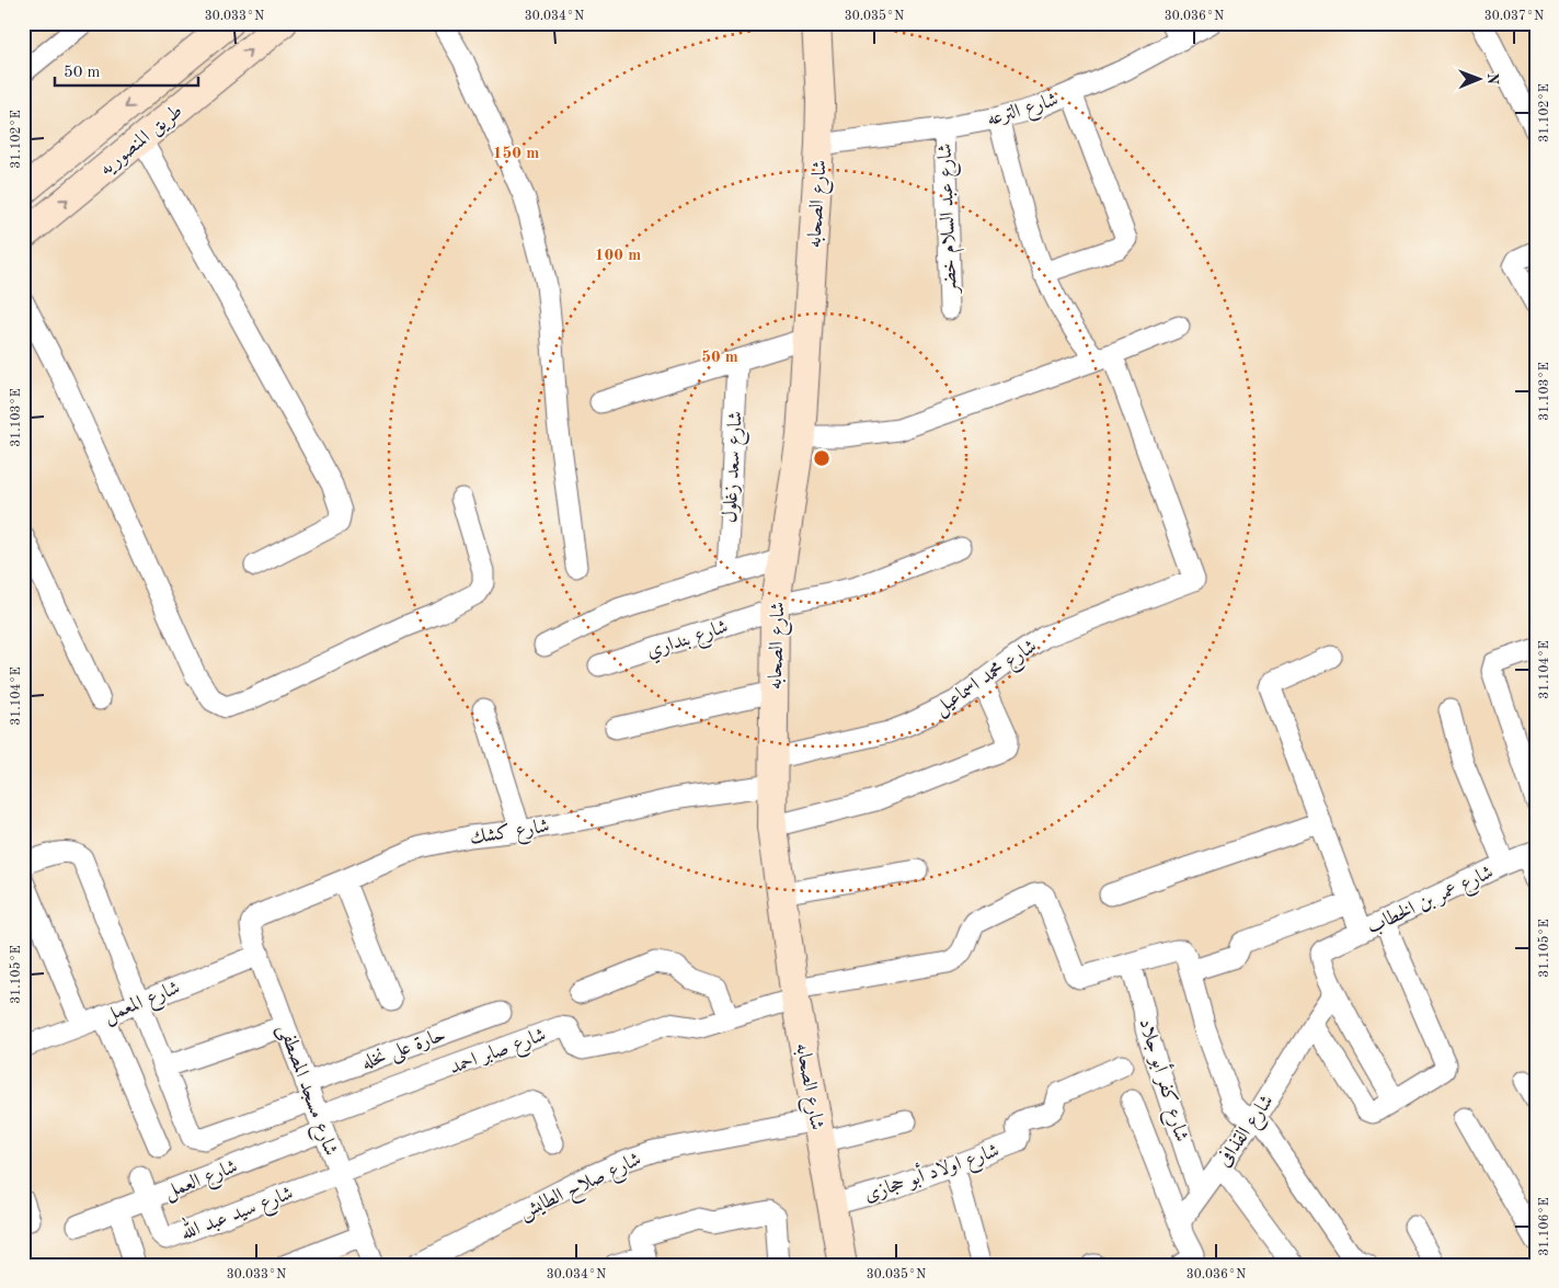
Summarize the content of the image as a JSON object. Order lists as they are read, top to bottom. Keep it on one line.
{"streets":{"street":["شارع الترعه","طريق المنصوريه","شارع الصحابه","شارع عبد السلام خضر","شارع سعد زغلول","شارع بنداري","شارع محمد اسماعيل","شارع كشك","شارع عمر بن الخطاب","شارع المعمل","حارة على نخله","شارع صابر احمد","شارع كفر أبو جلاد","شارع مسجد المصطفى","شارع القذافى","شارع اولاد أبو حجازى","شارع العمل","شارع صلاح الطايش","شارع سيد عبد الله"]},"crossings":[["شارع الترعه","شارع الصحابه"],["شارع الترعه","شارع عبد السلام خضر"],["شارع الصحابه","شارع بنداري"],["شارع الصحابه","شارع محمد اسماعيل"],["شارع الصحابه","شارع كشك"],["شارع الصحابه","شارع صابر احمد"],["شارع الصحابه","شارع اولاد أبو حجازى"],["شارع الصحابه","شارع صلاح الطايش"],["شارع محمد اسماعيل","شارع كشك"],["شارع كشك","شارع مسجد المصطفى"],["شارع عمر بن الخطاب","شارع القذافى"],["شارع المعمل","شارع مسجد المصطفى"],["حارة على نخله","شارع صابر احمد"],["حارة على نخله","شارع مسجد المصطفى"],["حارة على نخله","شارع العمل"],["شارع صابر احمد","شارع كفر أبو جلاد"],["شارع صابر احمد","شارع مسجد المصطفى"],["شارع صابر احمد","شارع العمل"],["شارع كفر أبو جلاد","شارع القذافى"],["شارع مسجد المصطفى","شارع العمل"],["شارع مسجد المصطفى","شارع سيد عبد الله"],["شارع العمل","شارع سيد عبد الله"]],"scale_bar":"50 m","north":"right","coordinates":["30.033°N","30.034°N","30.035°N","30.036°N","30.037°N","31.102°E","31.103°E","31.104°E","31.105°E","31.106°E"],"rings":["150 m","100 m","50 m"]}
